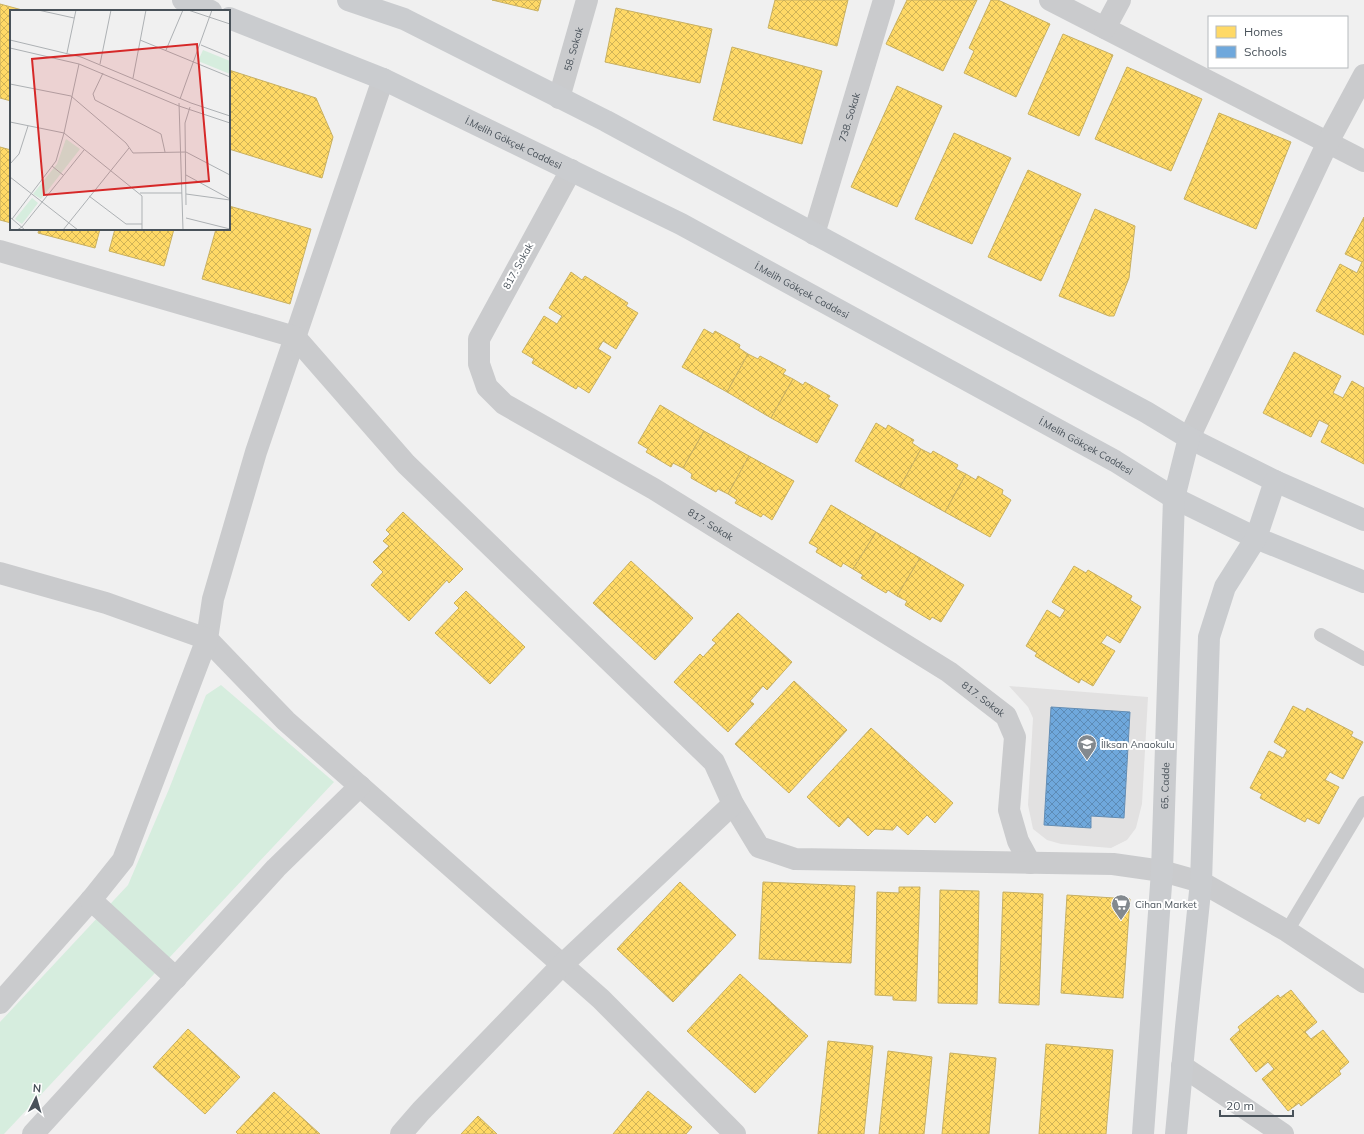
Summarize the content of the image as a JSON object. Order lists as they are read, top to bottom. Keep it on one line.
{"streets":{"main road":["İ.Melih Gökçek Caddesi","65. Cadde"],"street":["58. Sokak","738. Sokak","817. Sokak"]},"crossings":[["İ.Melih Gökçek Caddesi","817. Sokak"],["İ.Melih Gökçek Caddesi","65. Cadde"]],"places":{"school or university":["İlksan Anaokulu"],"supermarket":["Cihan Market"]},"legend":["Homes","Schools"],"scale_bar":"20 m","north":"top"}
